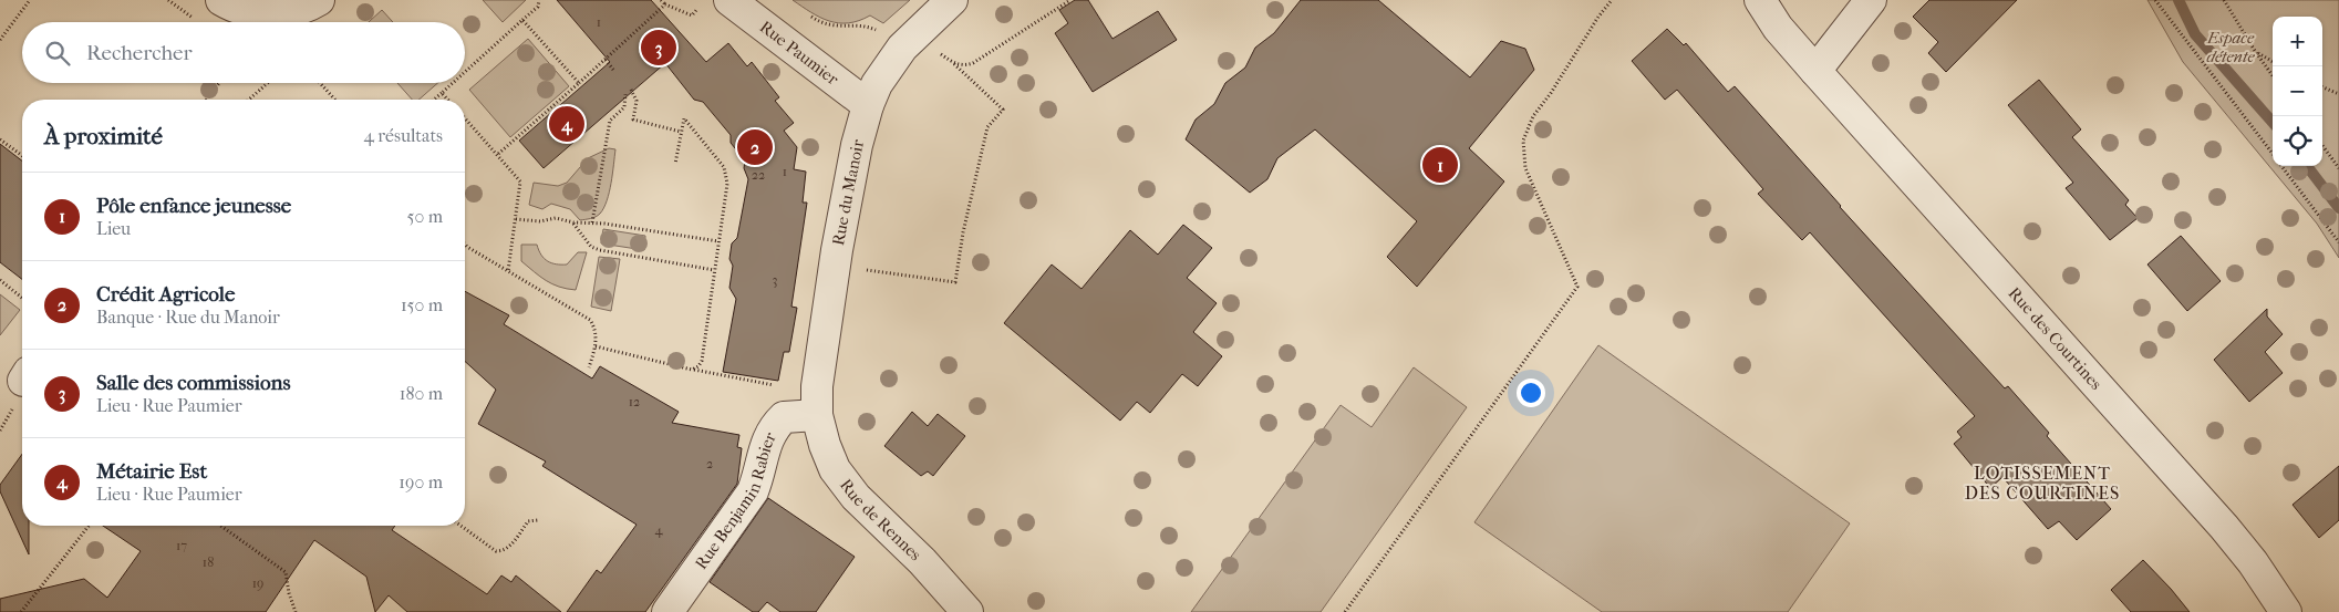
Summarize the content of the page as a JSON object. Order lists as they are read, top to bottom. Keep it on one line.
{"streets":{"street":["Rue Paumier","Rue du Manoir","Rue des Courtines","Rue Benjamin Rabier","Rue de Rennes"]},"crossings":[["Rue Paumier","Rue du Manoir"],["Rue du Manoir","Rue Benjamin Rabier"],["Rue du Manoir","Rue de Rennes"],["Rue Benjamin Rabier","Rue de Rennes"]],"districts":["LOTISSEMENT DES COURTINES"],"parks":["Espace détente"],"house_numbers":["1","1","22","3","12","2","4","17","18","19"],"page":{"map_buttons":["+","−"],"search":"Rechercher","pins":["3","4","2","1"],"heading":["À proximité","4 résultats"],"list":[{"mark":"1","name":"Pôle enfance jeunesse","note":"Lieu","value":"50 m"},{"mark":"2","name":"Crédit Agricole","note":"Banque · Rue du Manoir","value":"150 m"},{"mark":"3","name":"Salle des commissions","note":"Lieu · Rue Paumier","value":"180 m"},{"mark":"4","name":"Métairie Est","note":"Lieu · Rue Paumier","value":"190 m"}]}}
